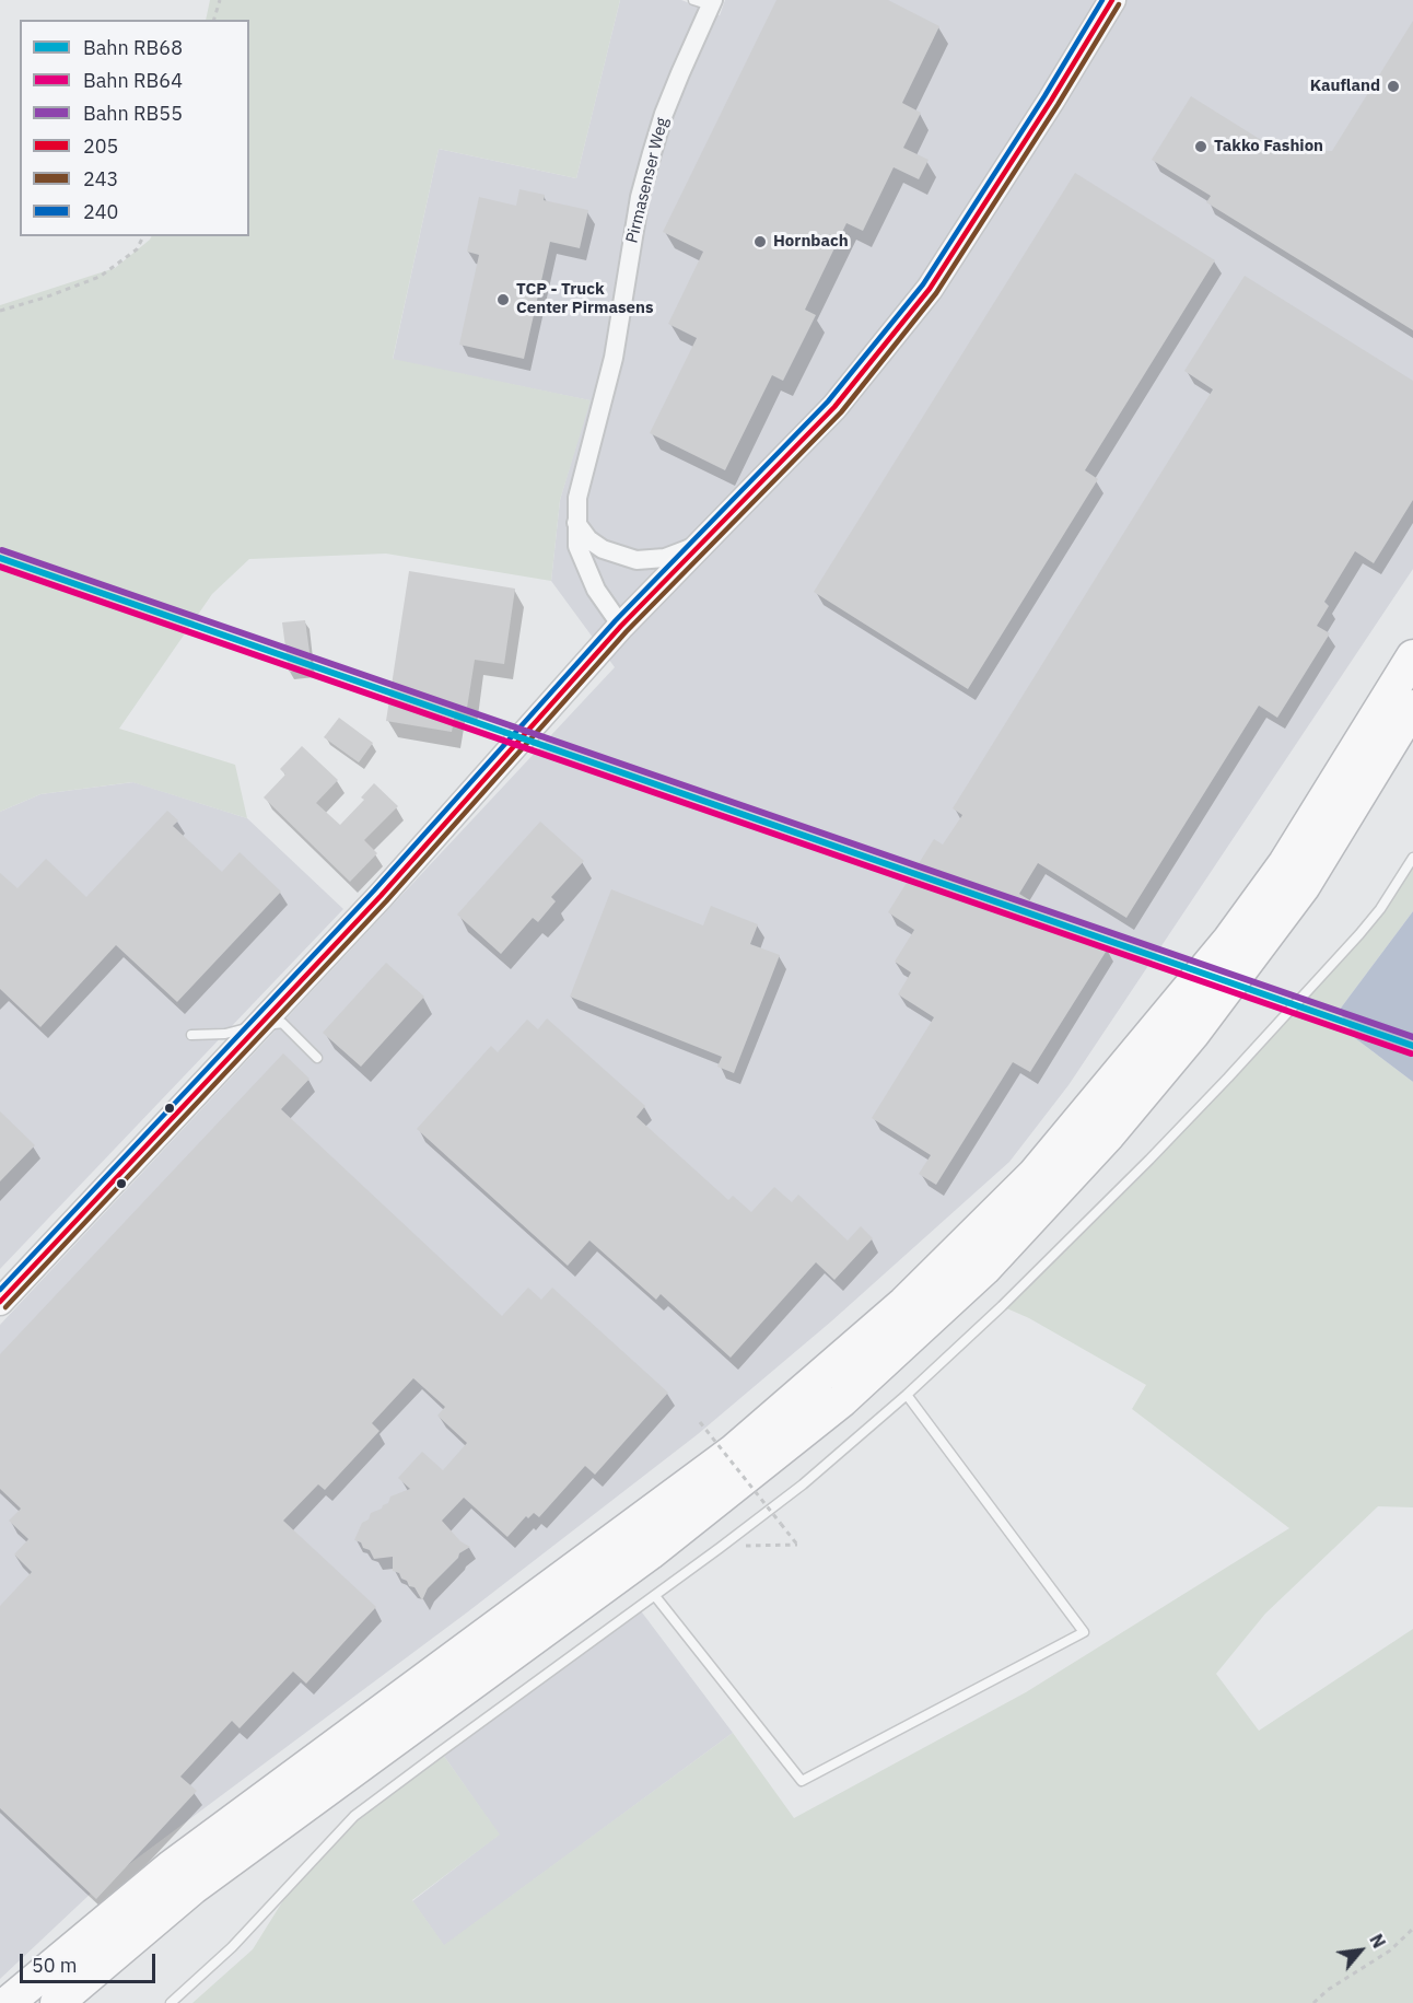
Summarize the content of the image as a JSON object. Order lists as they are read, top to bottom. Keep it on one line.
{"streets":{"street":["Pirmasenser Weg"]},"places":["Kaufland","Takko Fashion","Hornbach","TCP - Truck Center Pirmasens"],"lines":["transit line 205","transit line 240","transit line 243","rail line RB55","rail line RB68","rail line RB64"],"legend":["Bahn RB68","Bahn RB64","Bahn RB55","205","243","240"],"scale_bar":"50 m","north":"top right"}
